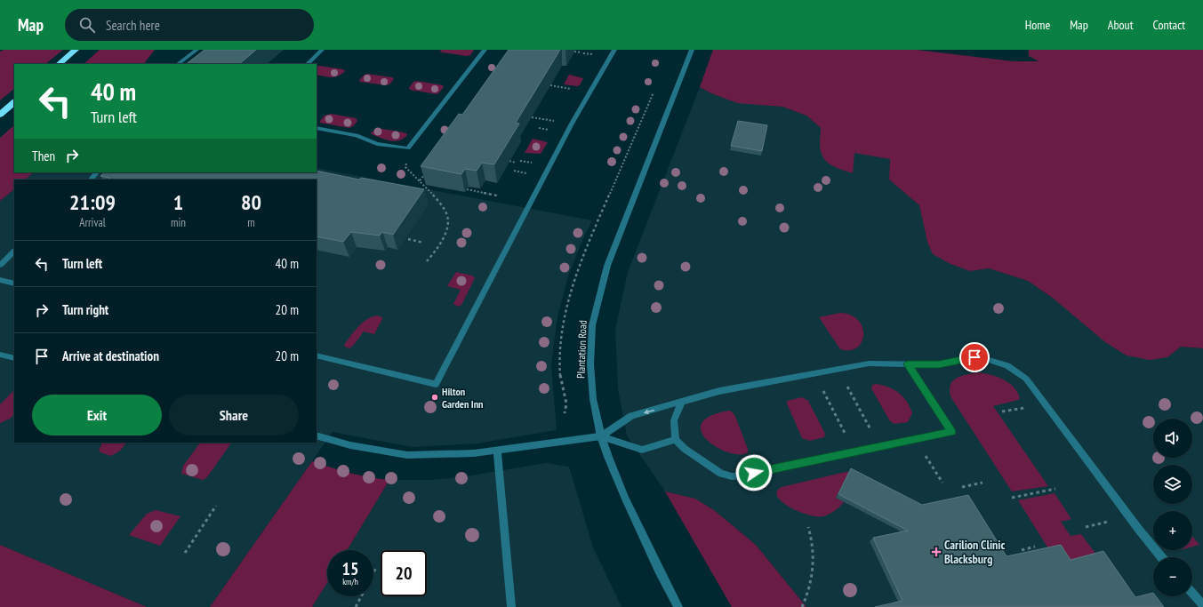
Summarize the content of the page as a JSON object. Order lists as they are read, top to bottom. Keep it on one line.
{"streets":{"street":["Plantation Road"]},"places":{"other":["Hilton Garden Inn"],"health":["Carilion Clinic Blacksburg"]},"page":{"header":"Map","search":"Search here","nav":["Home","Map","About","Contact"],"turn":["40 m","Turn left"],"then":"Then","eta":["21:09","Arrival","1","min","80","m"],"list":[{"name":"Turn left","value":"40 m"},{"name":"Turn right","value":"20 m"},{"name":"Arrive at destination","value":"20 m"}],"buttons":["Exit","Share"],"map_buttons":["+","−"],"speed":"15 km/h","limit":"20"}}
